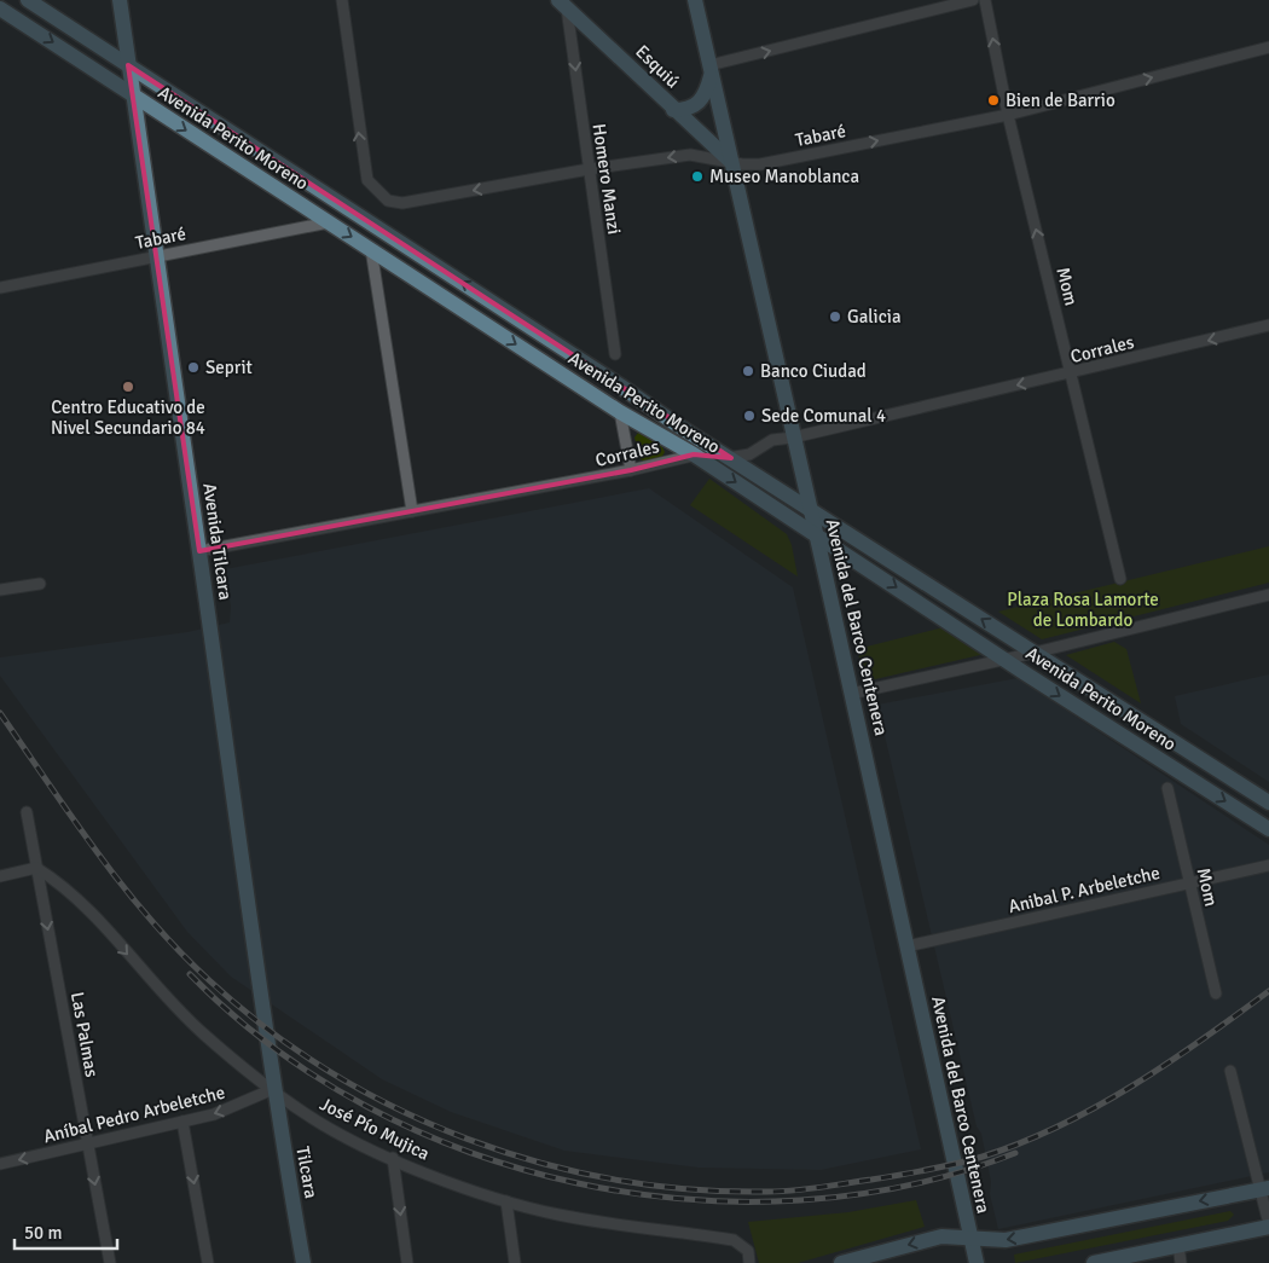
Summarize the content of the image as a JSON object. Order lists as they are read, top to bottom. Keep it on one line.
{"streets":{"main road":["Esquiú","Avenida Perito Moreno","Avenida Tilcara","Avenida del Barco Centenera","Tilcara"],"street":["Tabaré","Homero Manzi","Mom","Corrales","Anibal P. Arbeletche","Las Palmas","Aníbal Pedro Arbeletche","José Pío Mujica"]},"crossings":[["Esquiú","Tabaré"],["Esquiú","Homero Manzi"],["Esquiú","Avenida del Barco Centenera"],["Tabaré","Avenida Perito Moreno"],["Tabaré","Homero Manzi"],["Tabaré","Mom"],["Tabaré","Avenida Tilcara"],["Tabaré","Avenida del Barco Centenera"],["Avenida Perito Moreno","Corrales"],["Avenida Perito Moreno","Avenida Tilcara"],["Avenida Perito Moreno","Avenida del Barco Centenera"],["Mom","Corrales"],["Mom","Anibal P. Arbeletche"],["Corrales","Avenida Tilcara"],["Corrales","Avenida del Barco Centenera"],["Avenida Tilcara","Aníbal Pedro Arbeletche"],["Avenida Tilcara","José Pío Mujica"],["Avenida Tilcara","Tilcara"],["Avenida del Barco Centenera","Anibal P. Arbeletche"],["Las Palmas","Aníbal Pedro Arbeletche"],["Las Palmas","José Pío Mujica"],["Aníbal Pedro Arbeletche","José Pío Mujica"],["Aníbal Pedro Arbeletche","Tilcara"],["José Pío Mujica","Tilcara"]],"one_way":["Homero Manzi","Mom","Corrales","Las Palmas","Aníbal Pedro Arbeletche","José Pío Mujica"],"parks":["Plaza Rosa Lamorte de Lombardo"],"places":["Bien de Barrio","Museo Manoblanca","Galicia","Seprit","Banco Ciudad","Centro Educativo de Nivel Secundario 84","Sede Comunal 4"],"scale_bar":"50 m"}
